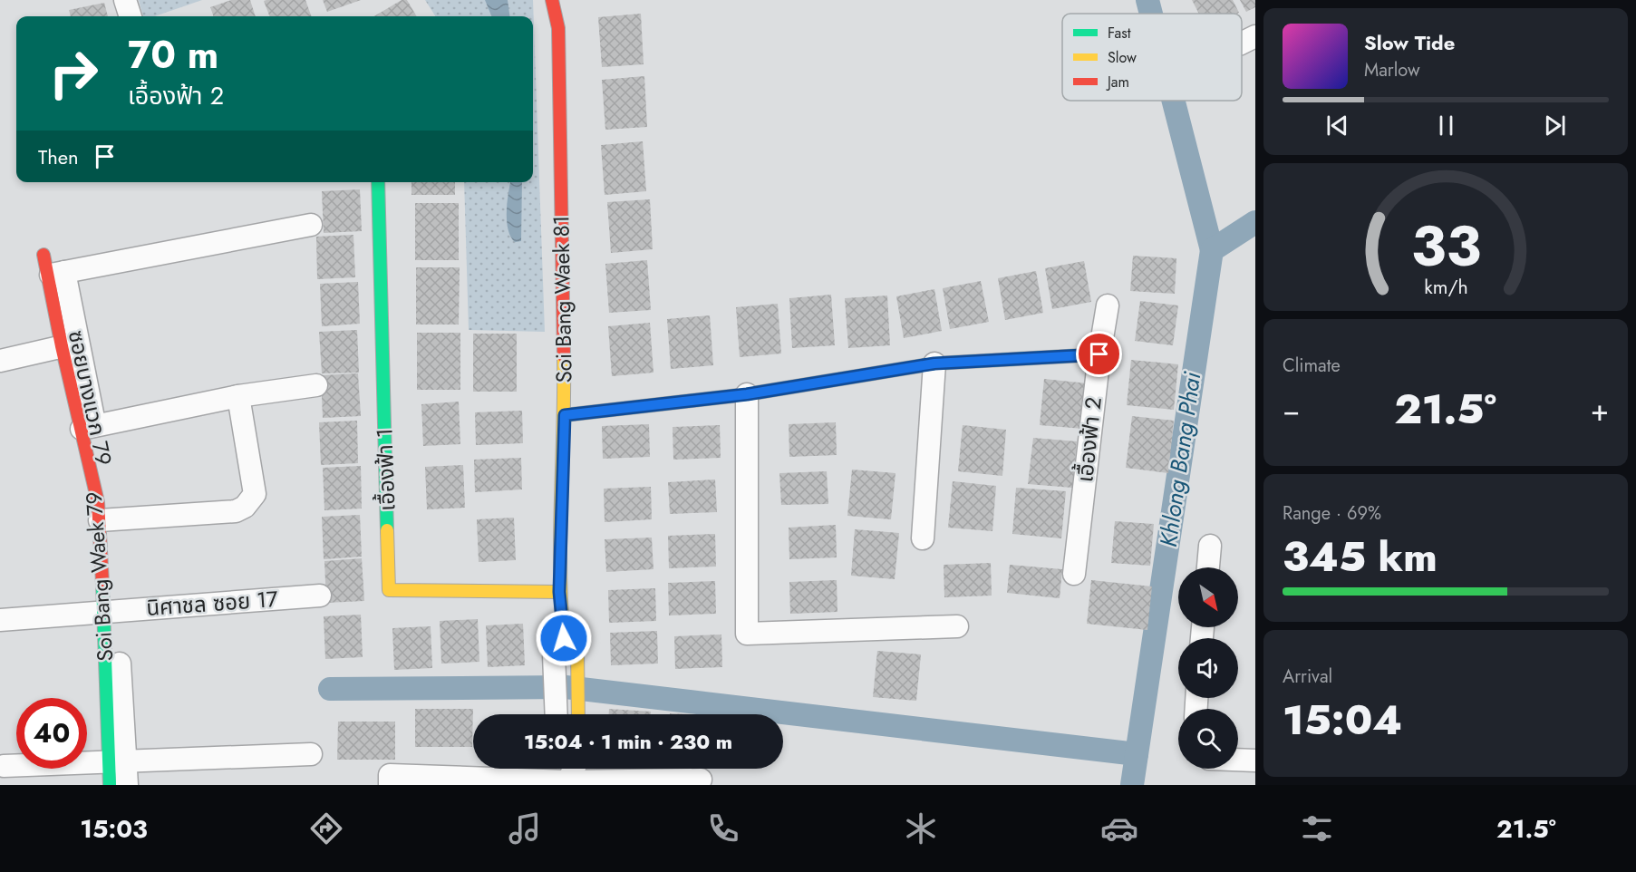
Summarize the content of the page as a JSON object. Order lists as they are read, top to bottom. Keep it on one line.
{"streets":{"street":["Soi Bang Waek 81","ซอยบางแวก 79","เอื้องฟ้า 2","เอื้องฟ้า 1","นิศาชล ซอย 17"]},"crossings":[["Soi Bang Waek 81","เอื้องฟ้า 1"],["ซอยบางแวก 79","นิศาชล ซอย 17"]],"water":["Khlong Bang Phai"],"legend":["Fast","Slow","Jam"],"north":"bottom right","page":{"turn":["70 m","เอื้องฟ้า 2"],"song":["Slow Tide","Marlow"],"then":"Then","tile":["Climate",["Range · 69%","345 km"],["Arrival","15:04"]],"heat":["−","21.5°","+"],"limit":"40","trip":"15:04 · 1 min · 230 m","tabs":["15:03","21.5°"],"gauge":["33","km/h"]}}
